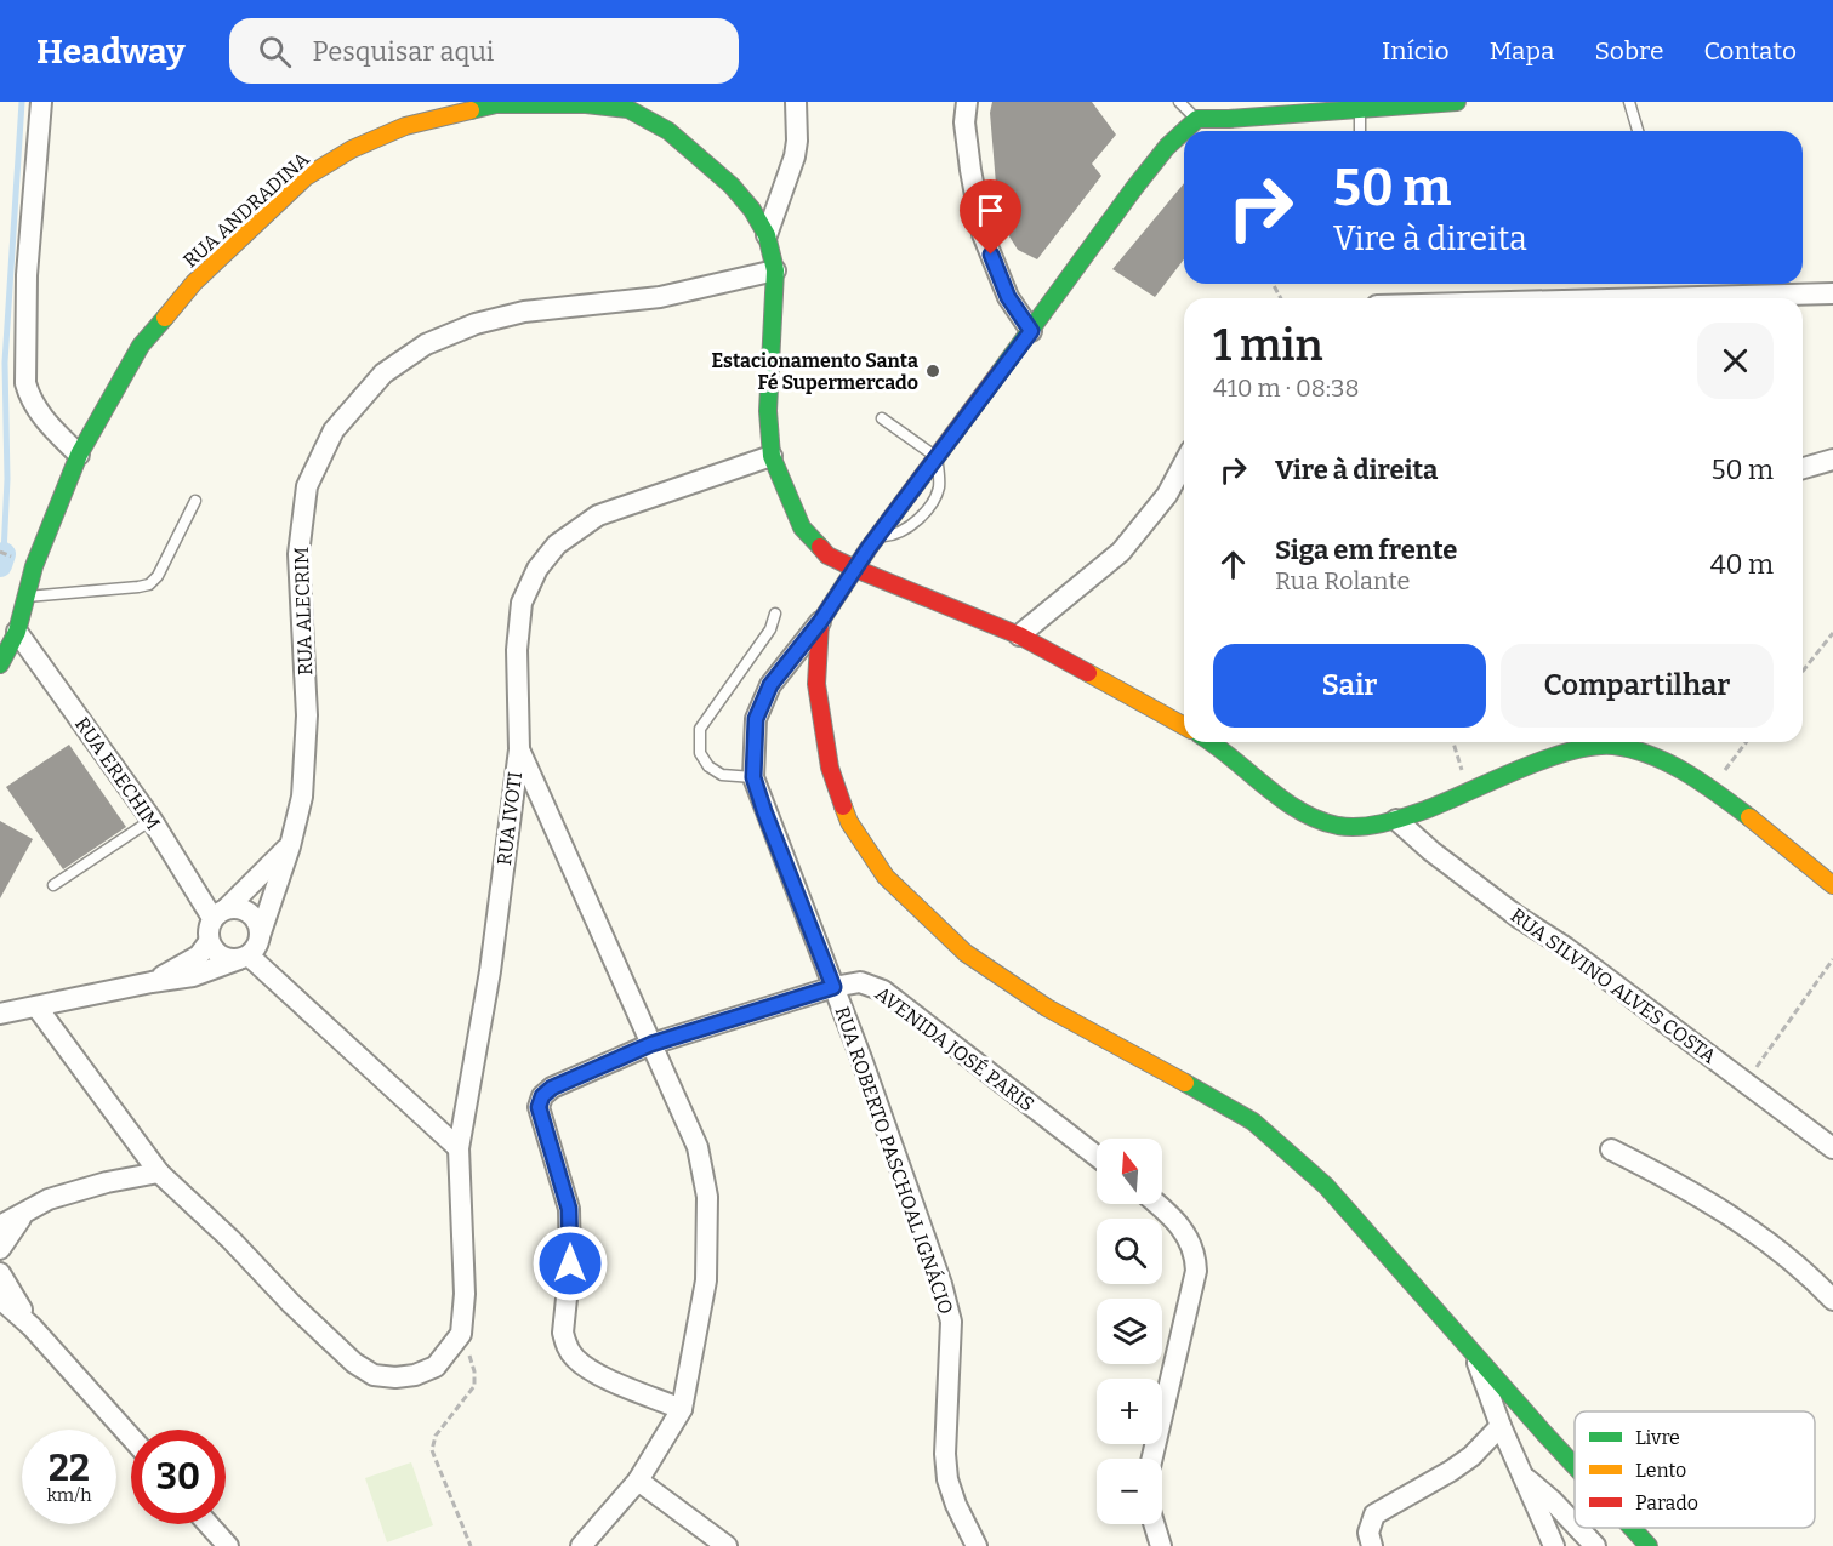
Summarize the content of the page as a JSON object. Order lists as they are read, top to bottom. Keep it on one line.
{"streets":{"main road":["RUA ANDRADINA"],"street":["RUA ALECRIM","RUA ERECHIM","RUA IVOTI","RUA SILVINO ALVES COSTA","AVENIDA JOSÉ PARIS","RUA ROBERTO PASCHOAL IGNÁCIO"]},"crossings":[["RUA ANDRADINA","RUA ALECRIM"],["RUA ANDRADINA","RUA ERECHIM"],["RUA ANDRADINA","RUA IVOTI"],["RUA ALECRIM","RUA ERECHIM"],["AVENIDA JOSÉ PARIS","RUA ROBERTO PASCHOAL IGNÁCIO"]],"places":["Estacionamento Santa Fé Supermercado"],"legend":["Livre","Lento","Parado"],"north":"top","page":{"header":"Headway","search":"Pesquisar aqui","nav":["Início","Mapa","Sobre","Contato"],"turn":["50 m","Vire à direita"],"heading":["1 min","410 m · 08:38"],"list":[{"name":"Vire à direita","value":"50 m"},{"name":"Siga em frente","note":"Rua Rolante","value":"40 m"}],"buttons":["Sair","Compartilhar"],"map_buttons":["+","−"],"speed":"22 km/h","limit":"30"}}
